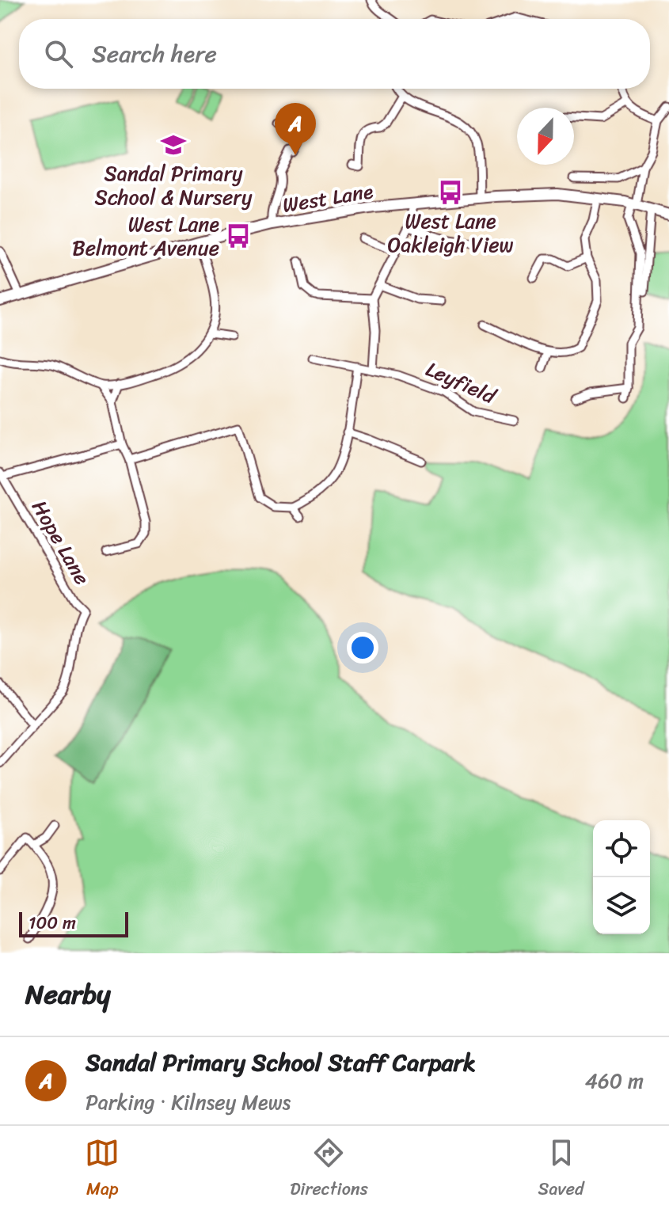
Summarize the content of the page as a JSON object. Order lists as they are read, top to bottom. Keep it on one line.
{"streets":{"street":["West Lane","Leyfield","Hope Lane"]},"places":{"school or university":["Sandal Primary School & Nursery"],"bus stop":["West Lane Oakleigh View","West Lane Belmont Avenue"]},"scale_bar":"100 m","north":"bottom","page":{"search":"Search here","pins":"A","scale":"100 m","heading":"Nearby","list":[{"mark":"A","name":"Sandal Primary School Staff Carpark","note":"Parking · Kilnsey Mews","value":"460 m"}],"nav":["Map","Directions","Saved"]}}
